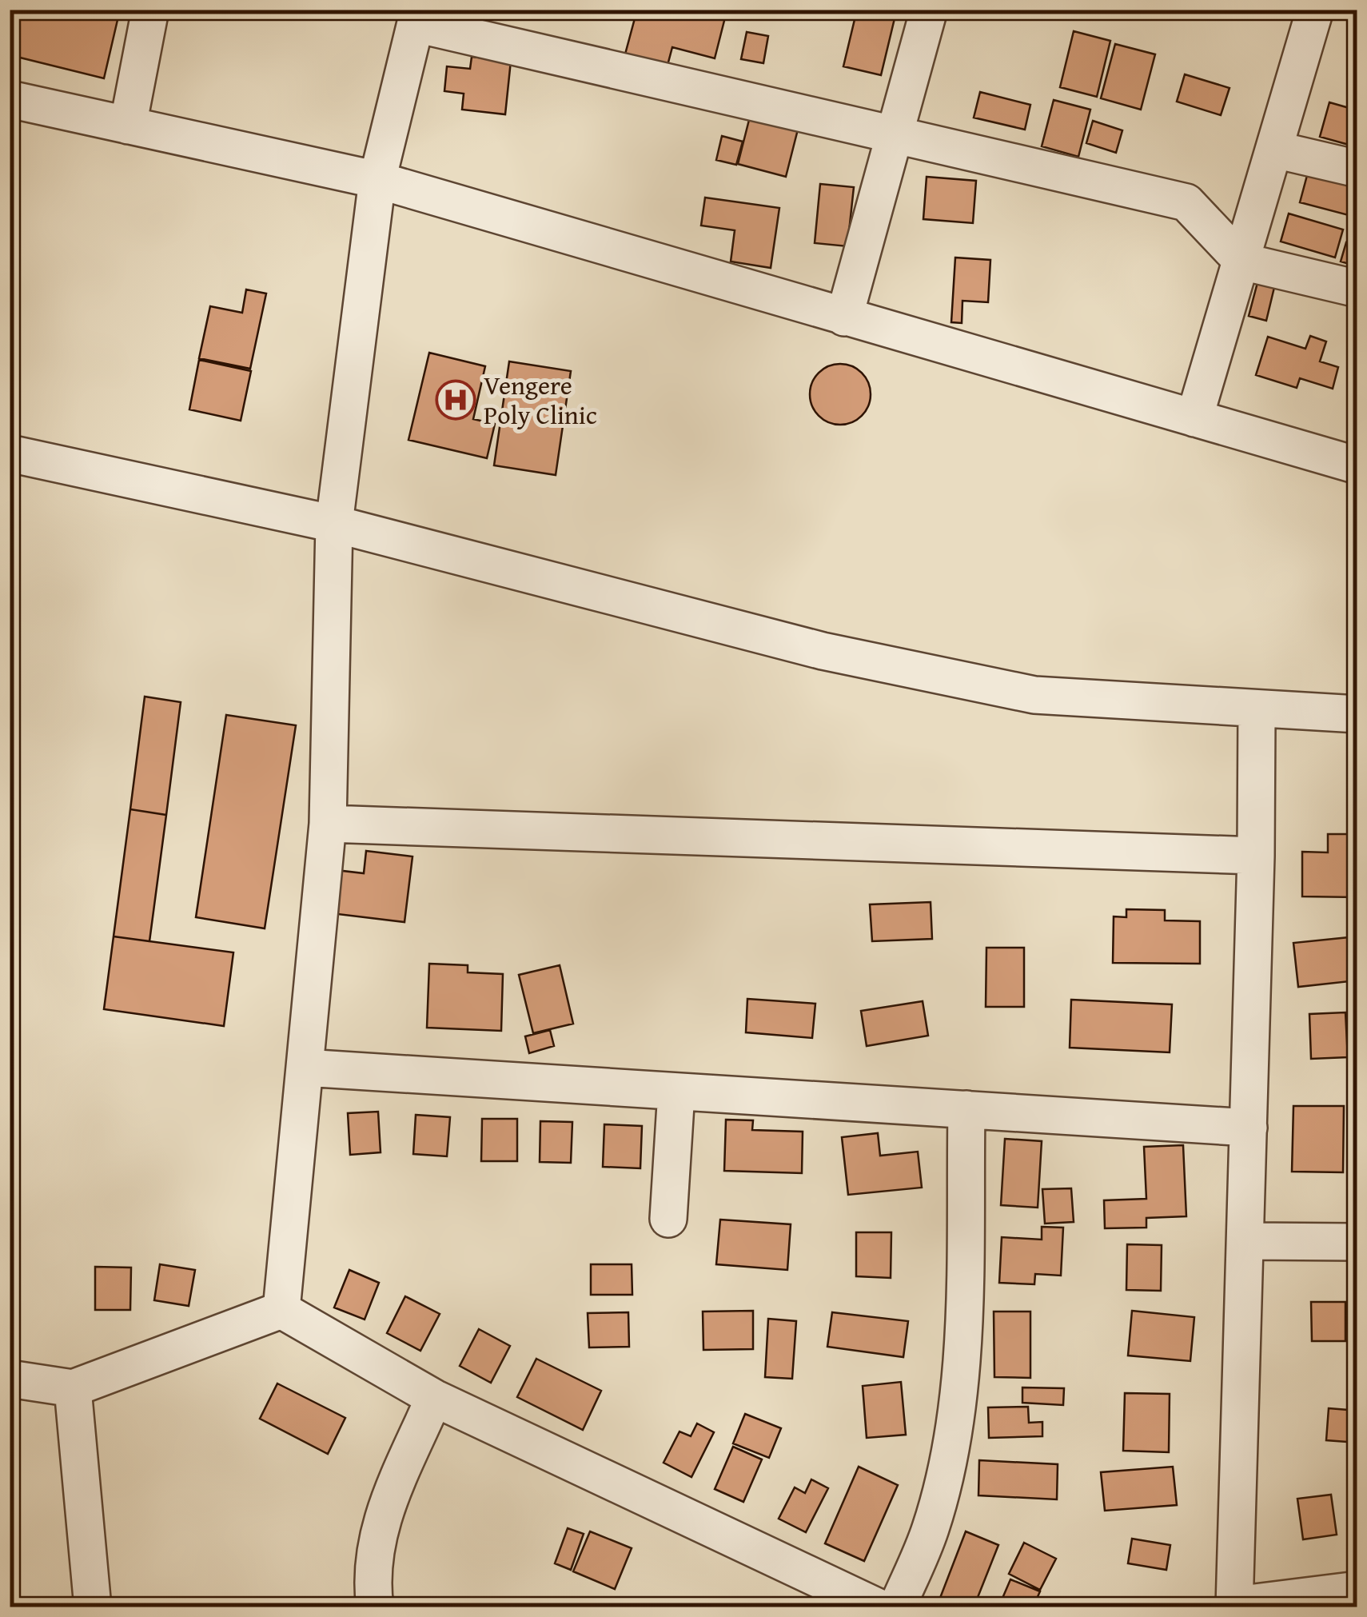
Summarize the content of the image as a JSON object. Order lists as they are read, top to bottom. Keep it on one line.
{"places":{"hospital":["Vengere Poly Clinic"]}}
